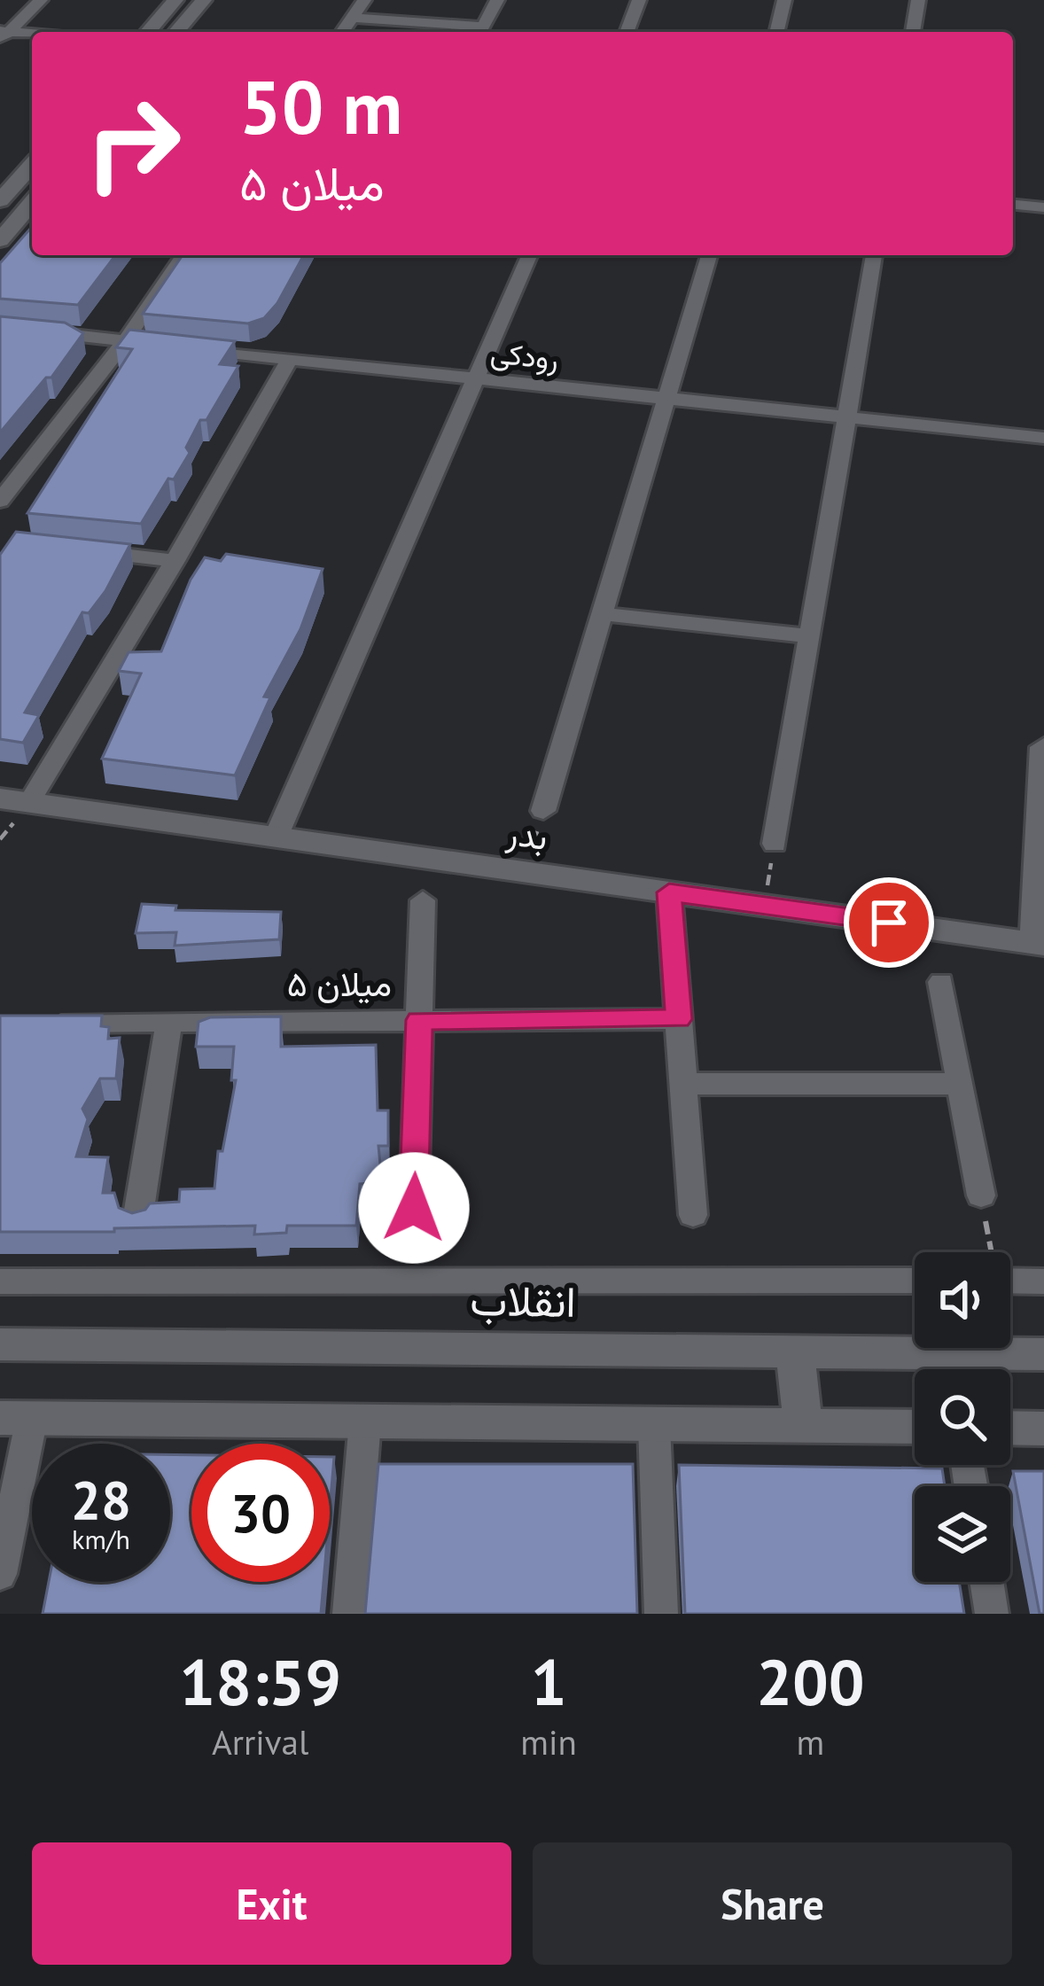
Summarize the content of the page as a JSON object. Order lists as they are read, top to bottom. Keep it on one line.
{"streets":{"street":["رودکی","بدر","میلان ۵","انقلاب"]},"page":{"turn":["50 m","میلان ۵"],"speed":"28 km/h","limit":"30","eta":["18:59","Arrival","1","min","200","m"],"buttons":["Exit","Share"]}}
